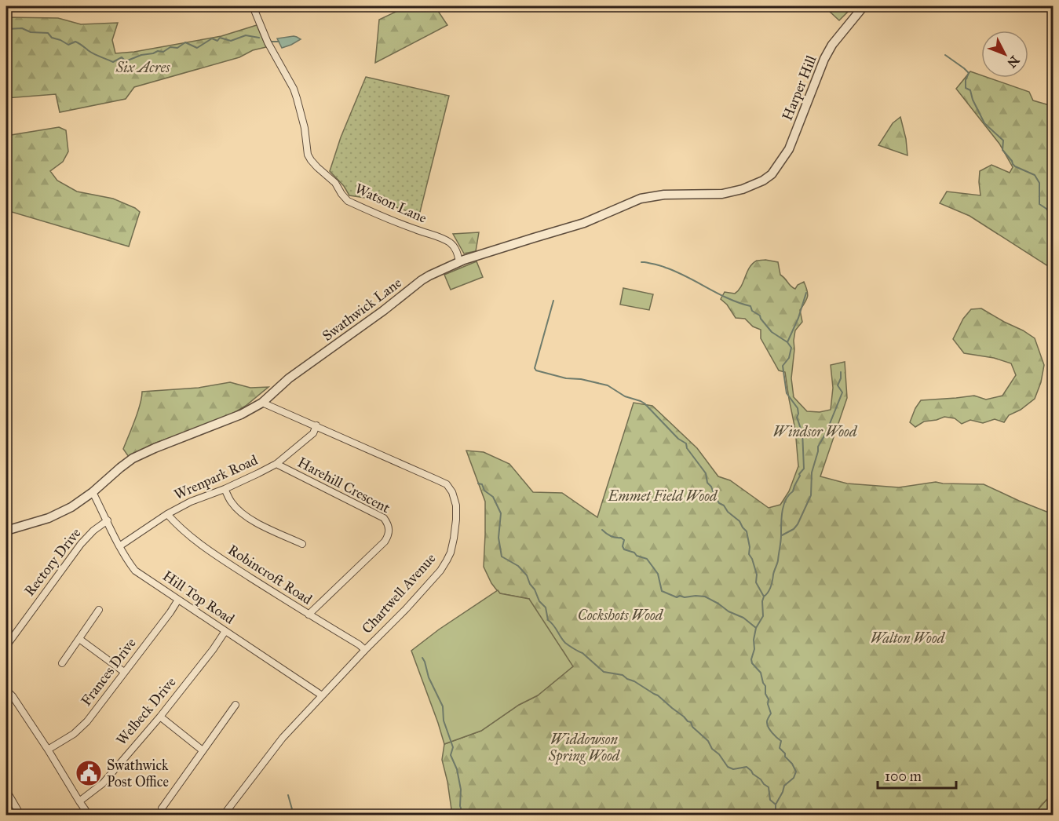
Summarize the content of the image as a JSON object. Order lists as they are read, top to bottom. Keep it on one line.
{"streets":{"street":["Harper Hill","Watson Lane","Swathwick Lane","Wrenpark Road","Harehill Crescent","Rectory Drive","Robincroft Road","Chartwell Avenue","Hill Top Road","Frances Drive","Welbeck Drive"]},"crossings":[["Harper Hill","Swathwick Lane"],["Watson Lane","Swathwick Lane"],["Swathwick Lane","Chartwell Avenue"],["Swathwick Lane","Hill Top Road"],["Wrenpark Road","Harehill Crescent"],["Wrenpark Road","Robincroft Road"],["Wrenpark Road","Chartwell Avenue"],["Wrenpark Road","Hill Top Road"],["Harehill Crescent","Robincroft Road"],["Rectory Drive","Hill Top Road"],["Robincroft Road","Chartwell Avenue"],["Chartwell Avenue","Hill Top Road"],["Hill Top Road","Frances Drive"],["Hill Top Road","Welbeck Drive"]],"parks":["Six Acres","Windsor Wood","Emmet Field Wood","Cockshots Wood","Walton Wood","Widdowson Spring Wood"],"places":{"public building":["Swathwick Post Office"]},"scale_bar":"100 m","north":"bottom right"}
